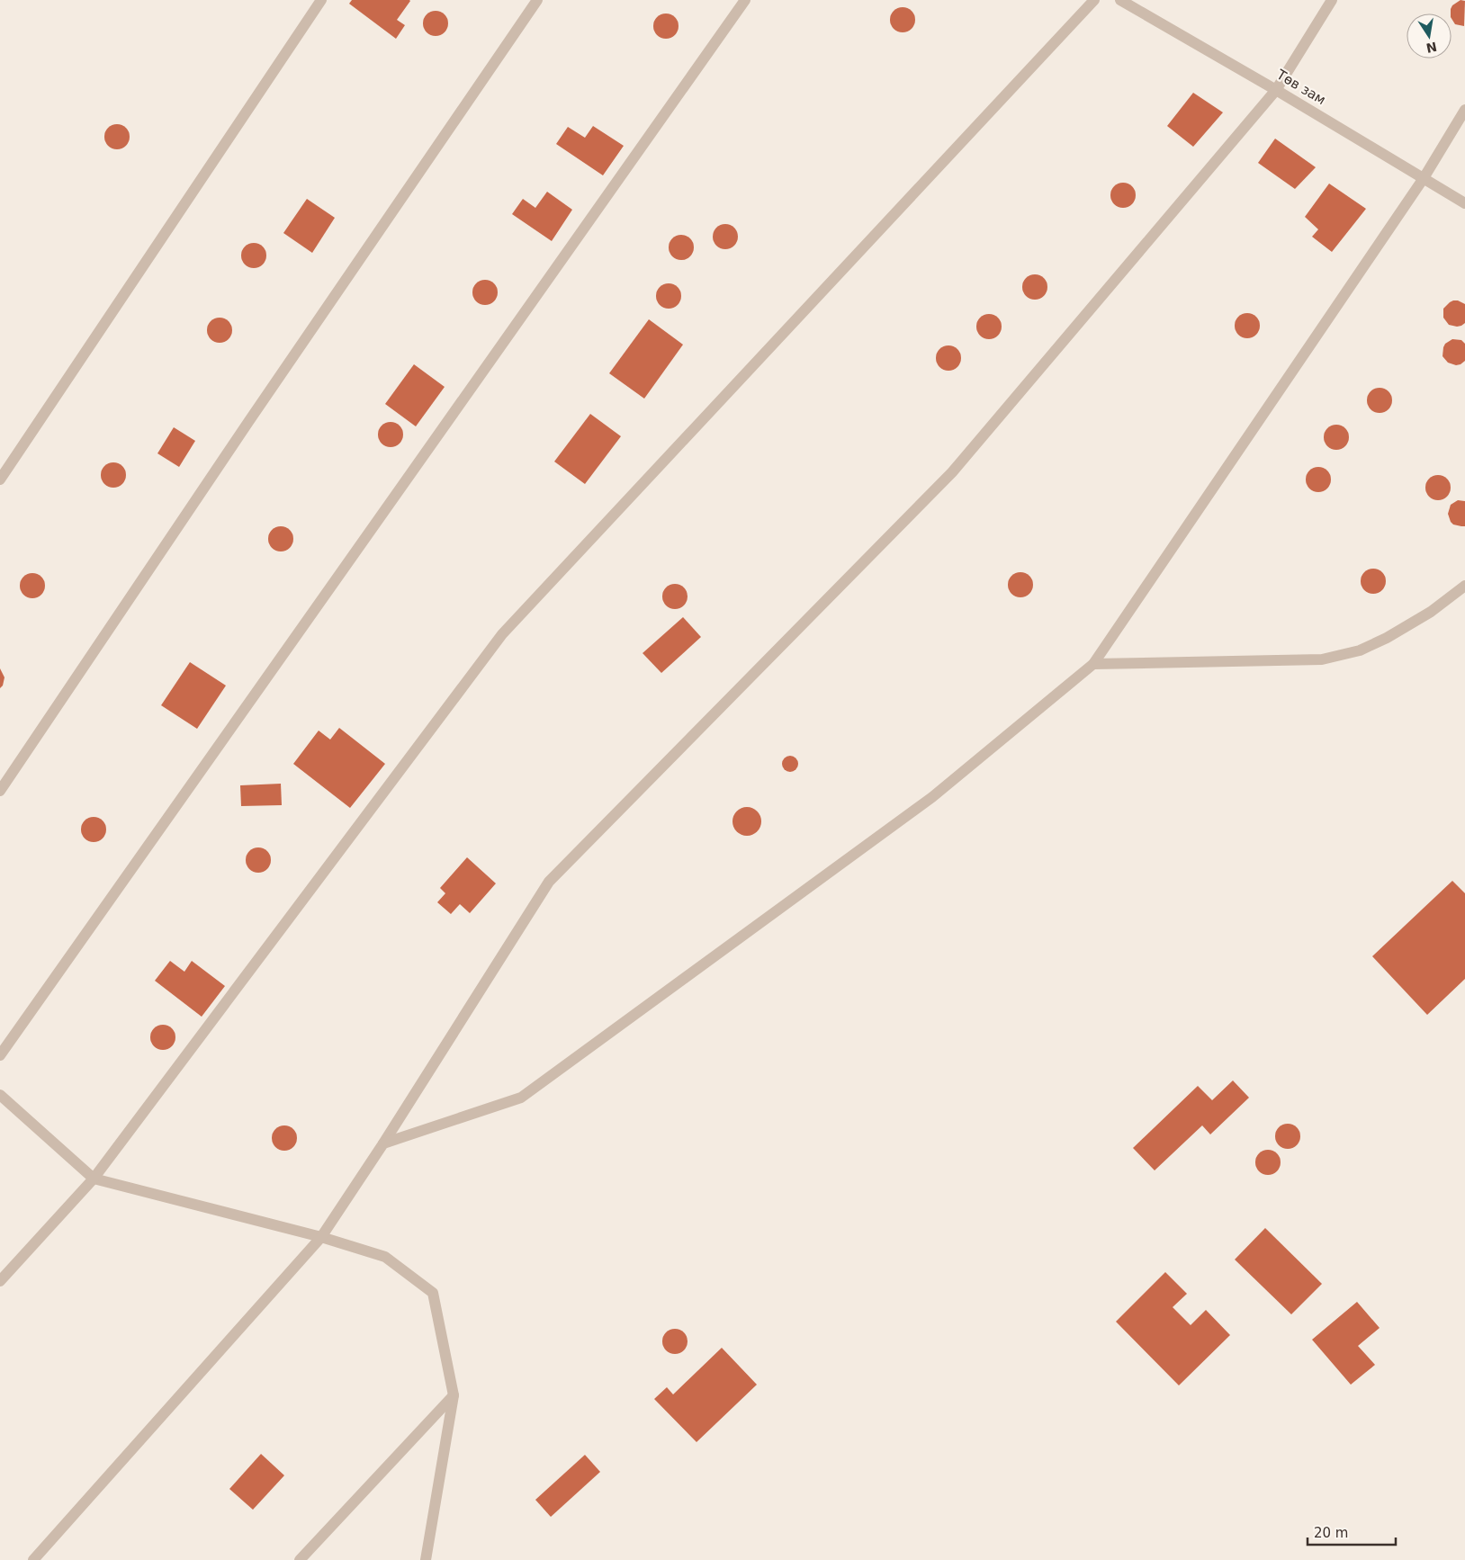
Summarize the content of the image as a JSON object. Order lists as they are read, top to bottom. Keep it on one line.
{"streets":{"street":["Төв зам"]},"scale_bar":"20 m","north":"bottom"}
